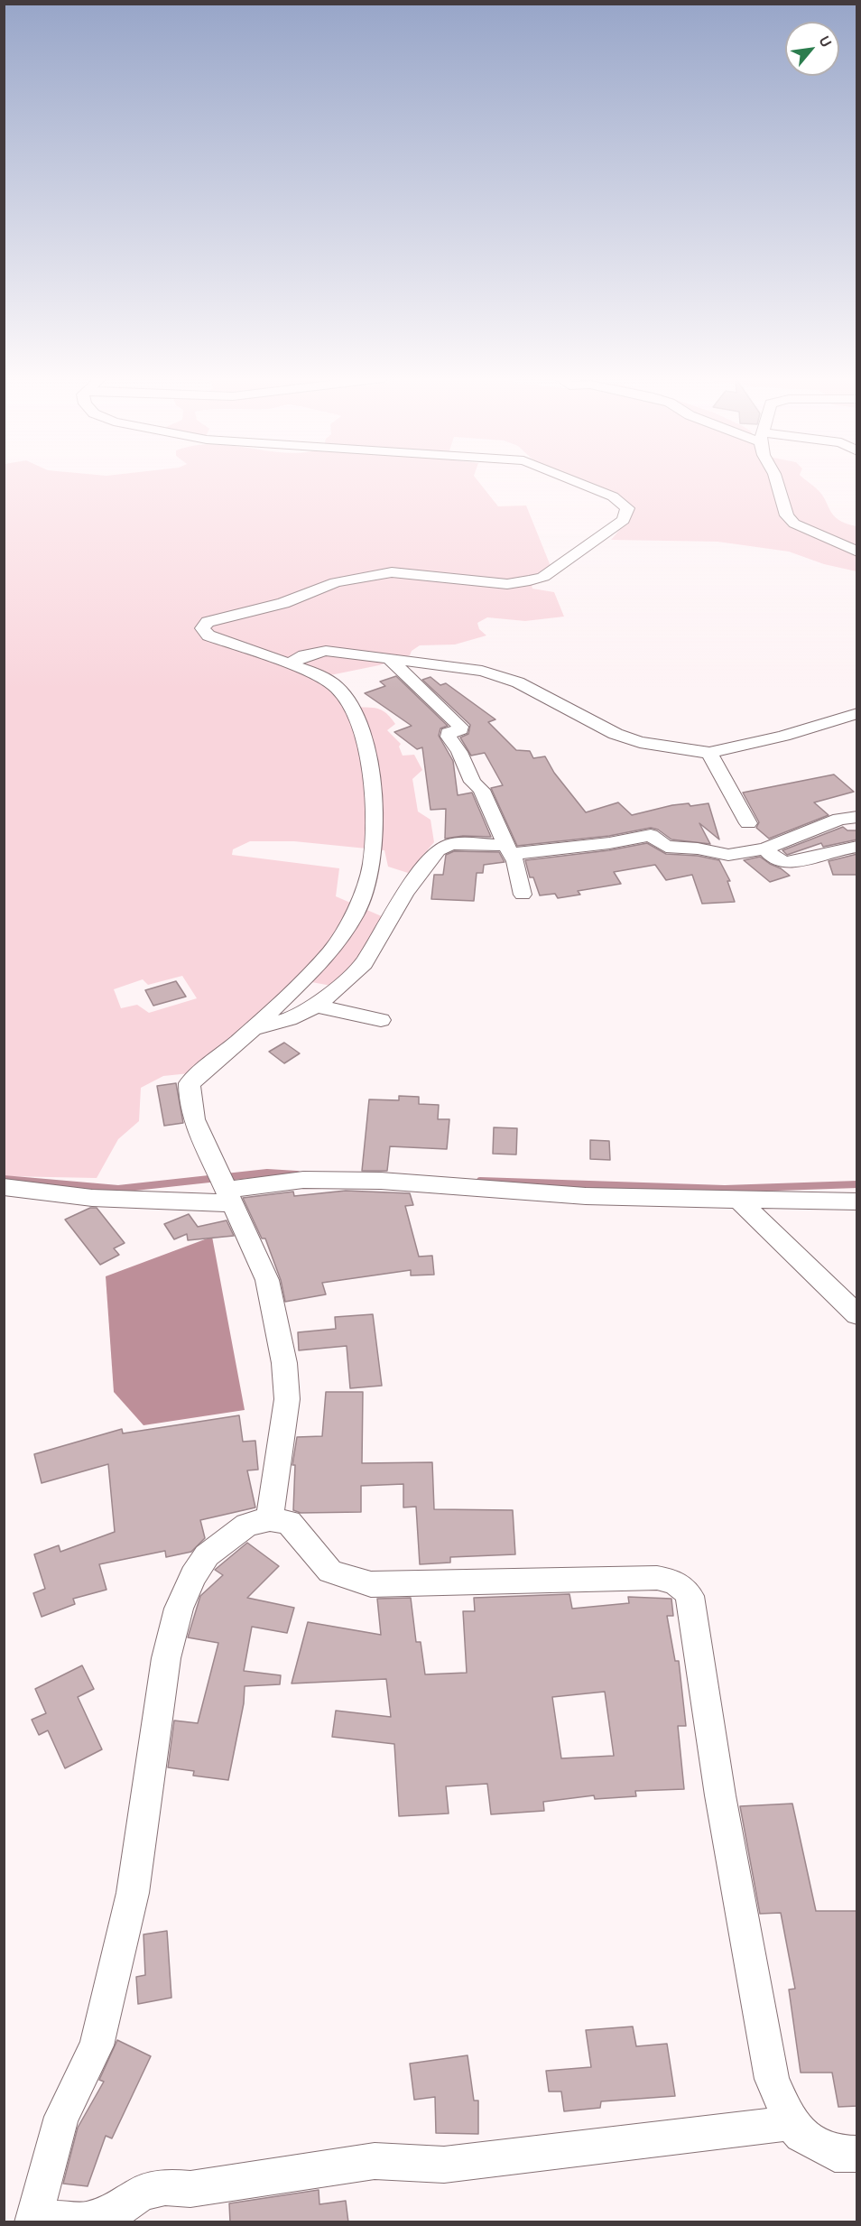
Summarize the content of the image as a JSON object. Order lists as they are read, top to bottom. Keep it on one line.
{"north":"top right"}
